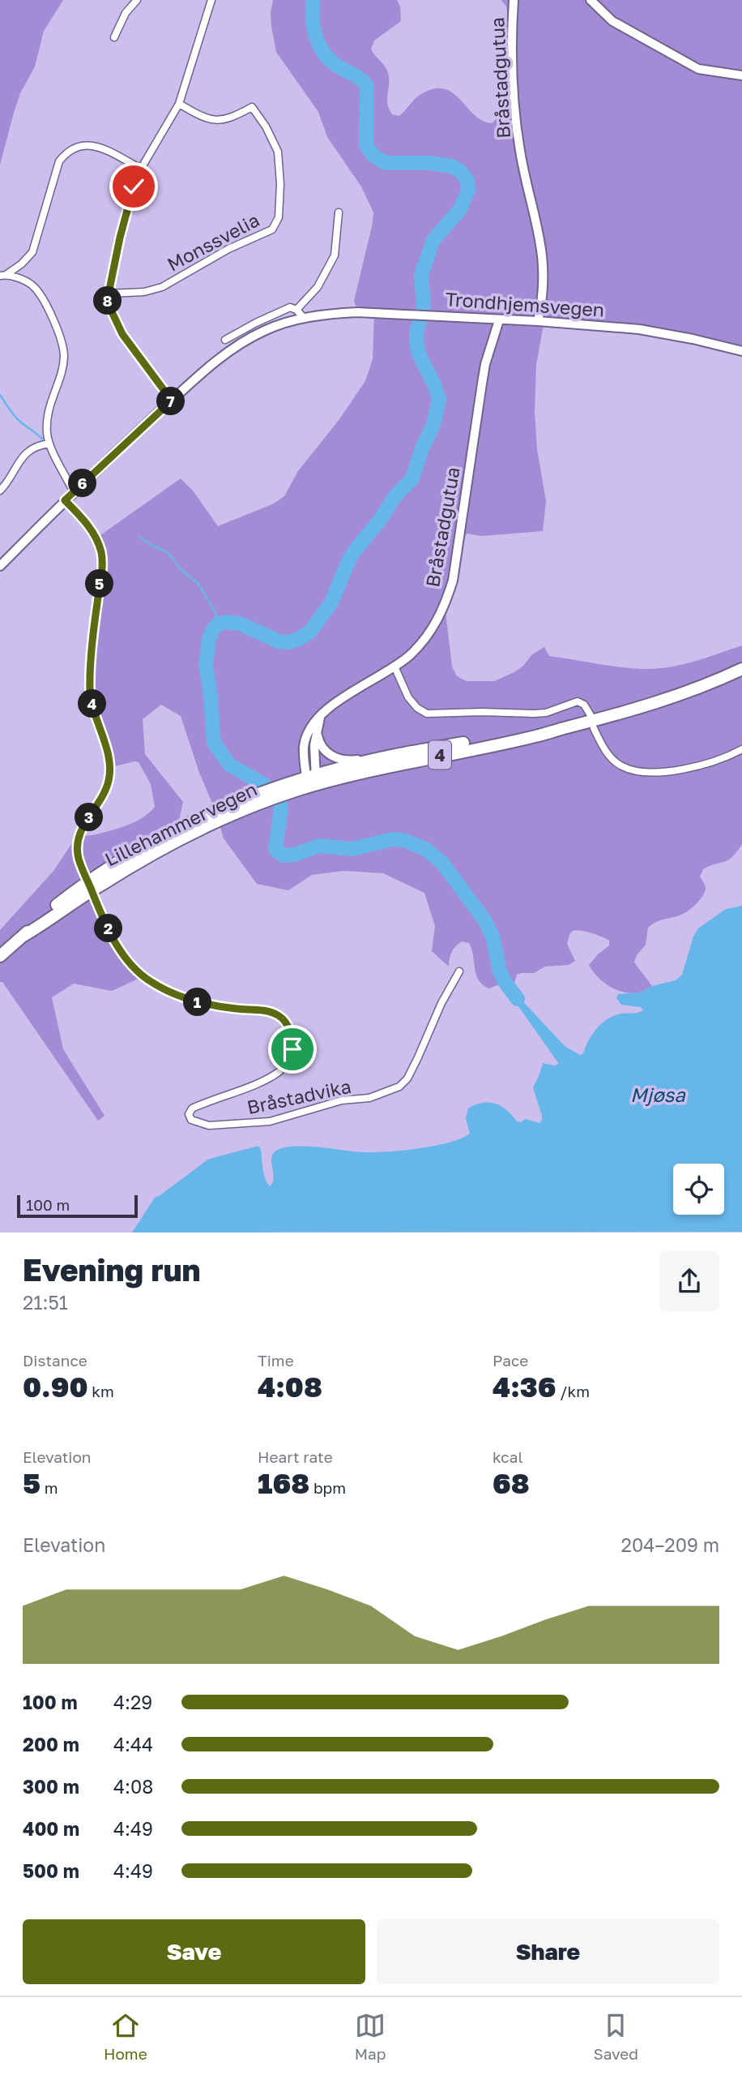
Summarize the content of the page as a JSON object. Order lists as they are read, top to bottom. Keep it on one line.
{"streets":{"highway":["4","Lillehammervegen"],"main road":["Bråstadgutua","Trondhjemsvegen"],"street":["Monssvelia","Bråstadvika"]},"crossings":[["Bråstadgutua","Trondhjemsvegen"],["Bråstadgutua","Lillehammervegen"],["Trondhjemsvegen","Bråstadvika"]],"water":["Mjøsa"],"scale_bar":"100 m","page":{"pins":["8","7","6","5","4","3","2","1"],"scale":"100 m","heading":["Evening run","21:51"],"stats":[["Distance","0.90 km"],["Time","4:08"],["Pace","4:36 /km"],["Elevation","5 m"],["Heart rate","168 bpm"],["kcal","68"]],"chart":["Elevation","204–209 m"],"list":[{"name":"100 m","note":"4:29"},{"name":"200 m","note":"4:44"},{"name":"300 m","note":"4:08"},{"name":"400 m","note":"4:49"},{"name":"500 m","note":"4:49"}],"buttons":["Save","Share"],"tabs":["Home","Map","Saved"]}}
